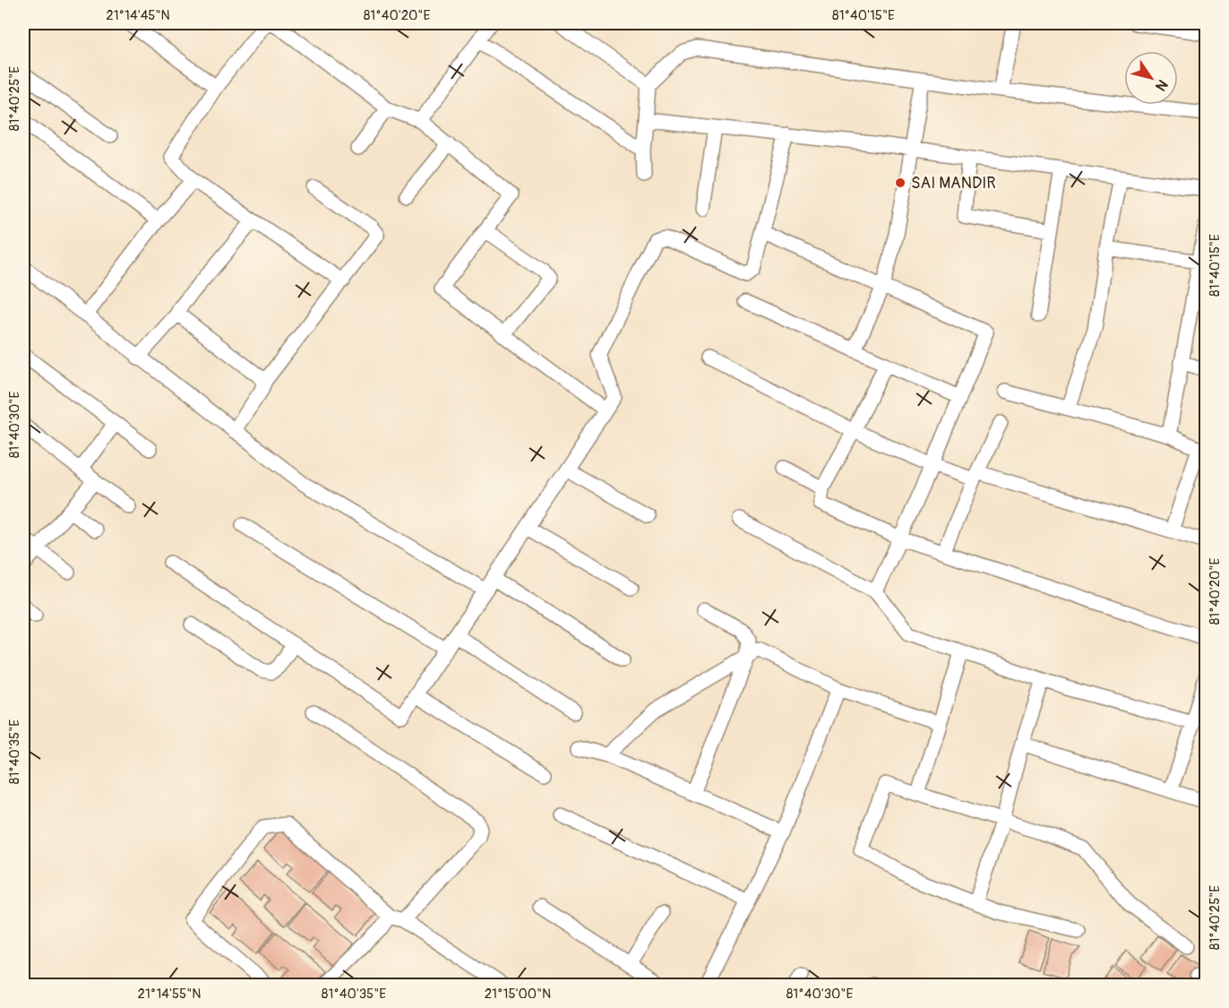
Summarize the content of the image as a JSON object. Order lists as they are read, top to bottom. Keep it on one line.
{"places":["SAI MANDIR"],"north":"bottom right","coordinates":["21°14'45\"N","81°40'20\"E","81°40'15\"E","81°40'25\"E","81°40'30\"E","81°40'35\"E","21°14'55\"N","21°15'00\"N"]}
